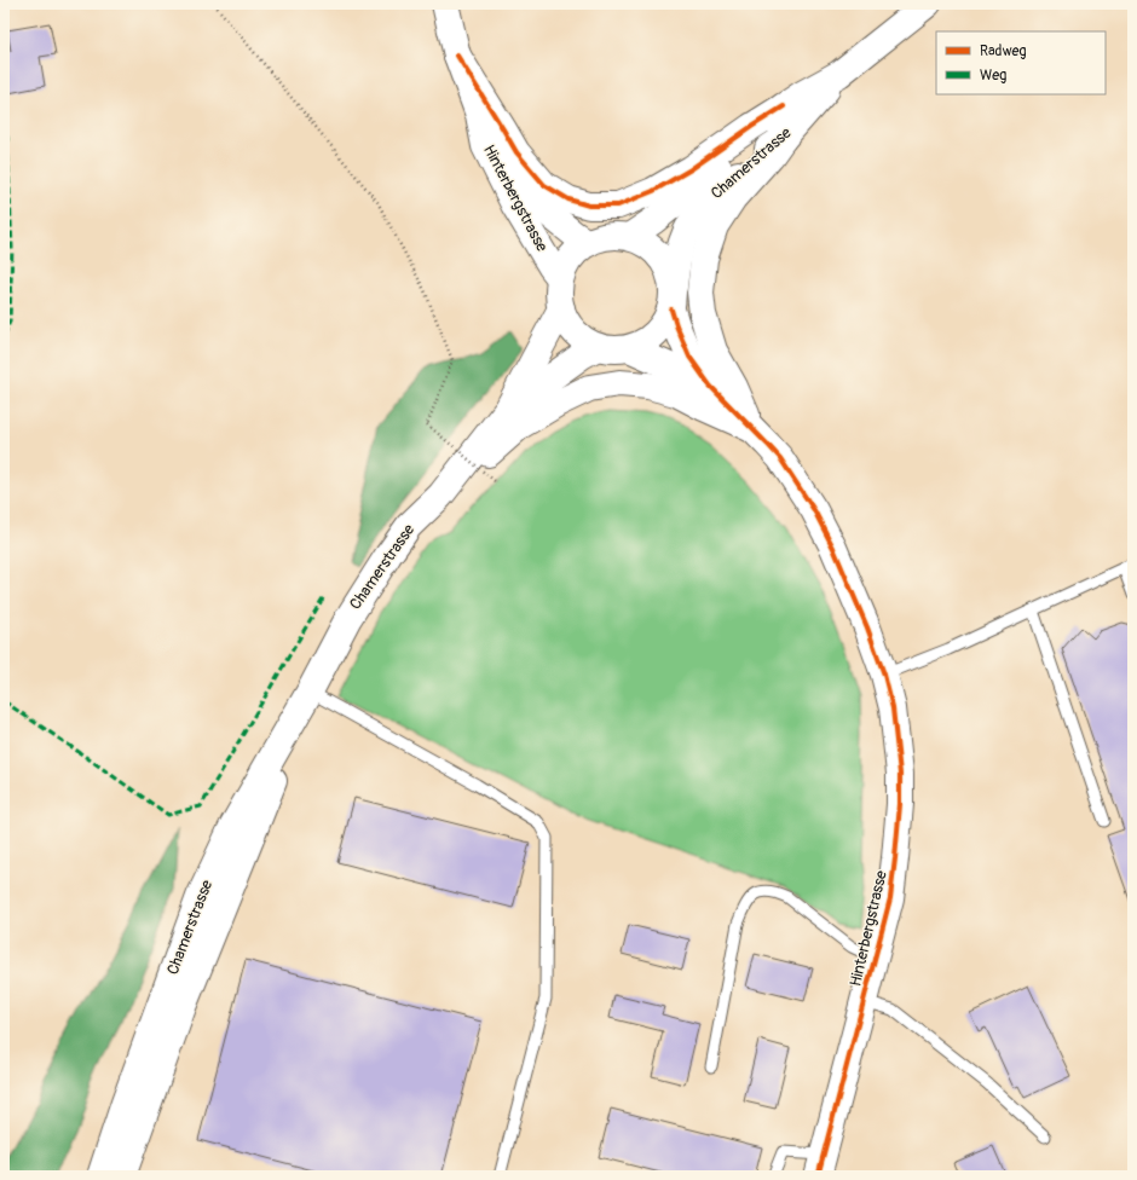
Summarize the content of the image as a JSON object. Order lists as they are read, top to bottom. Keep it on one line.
{"streets":{"main road":["Chamerstrasse","Hinterbergstrasse"]},"crossings":[["Chamerstrasse","Hinterbergstrasse"]],"legend":["Radweg","Weg"]}
